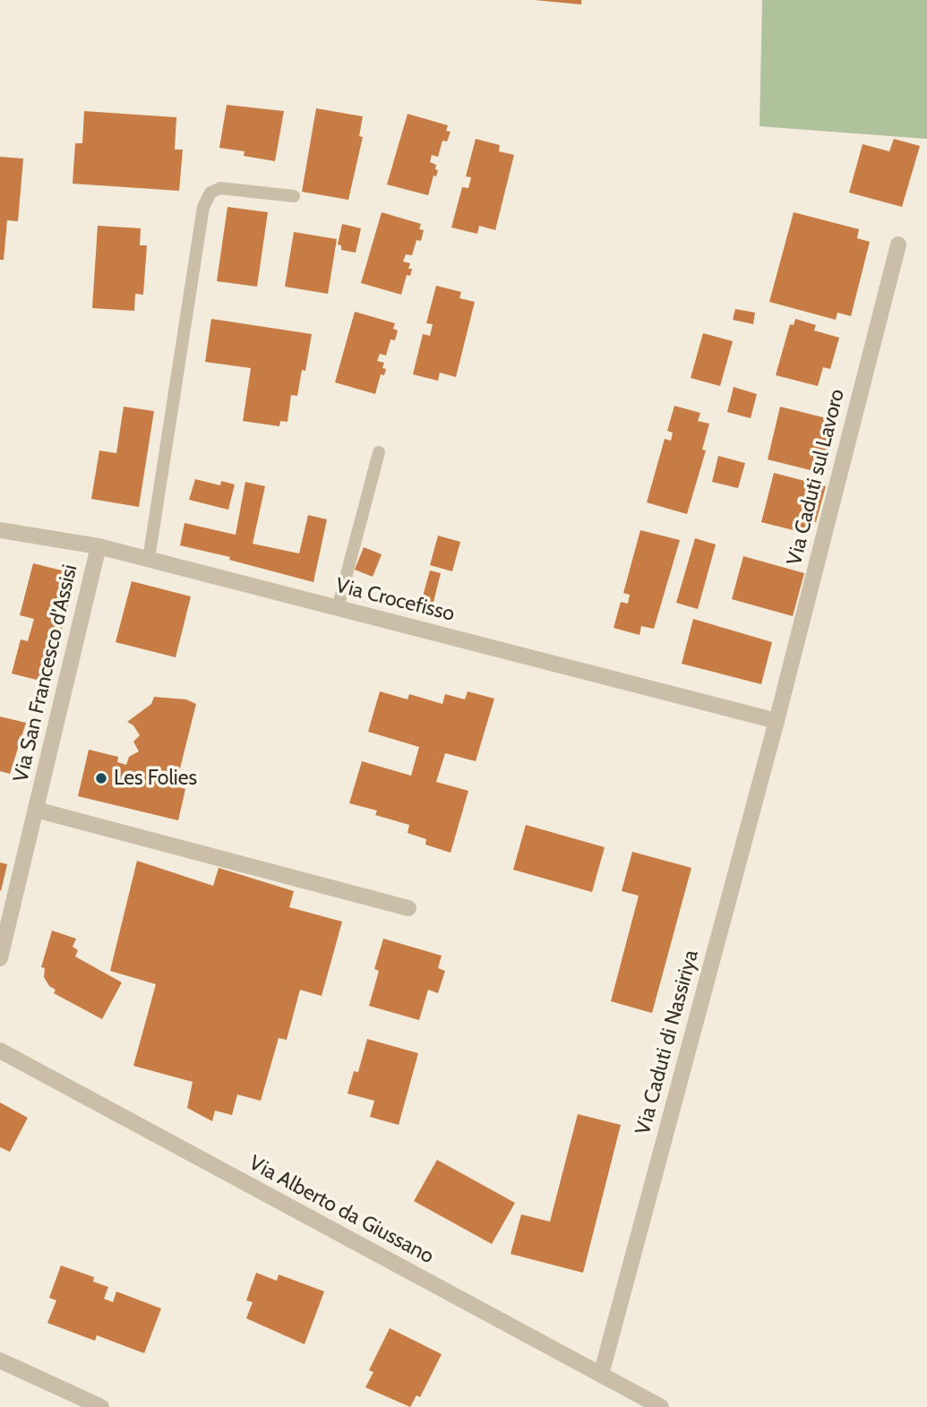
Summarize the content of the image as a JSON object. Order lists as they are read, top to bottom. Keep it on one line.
{"streets":{"street":["Via Caduti sul Lavoro","Via Crocefisso","Via San Francesco d'Assisi","Via Caduti di Nassiriya","Via Alberto da Giussano"]},"crossings":[["Via Caduti sul Lavoro","Via Crocefisso"],["Via Caduti sul Lavoro","Via Caduti di Nassiriya"],["Via Crocefisso","Via San Francesco d'Assisi"],["Via Crocefisso","Via Caduti di Nassiriya"],["Via Caduti di Nassiriya","Via Alberto da Giussano"]],"places":["Les Folies"]}
